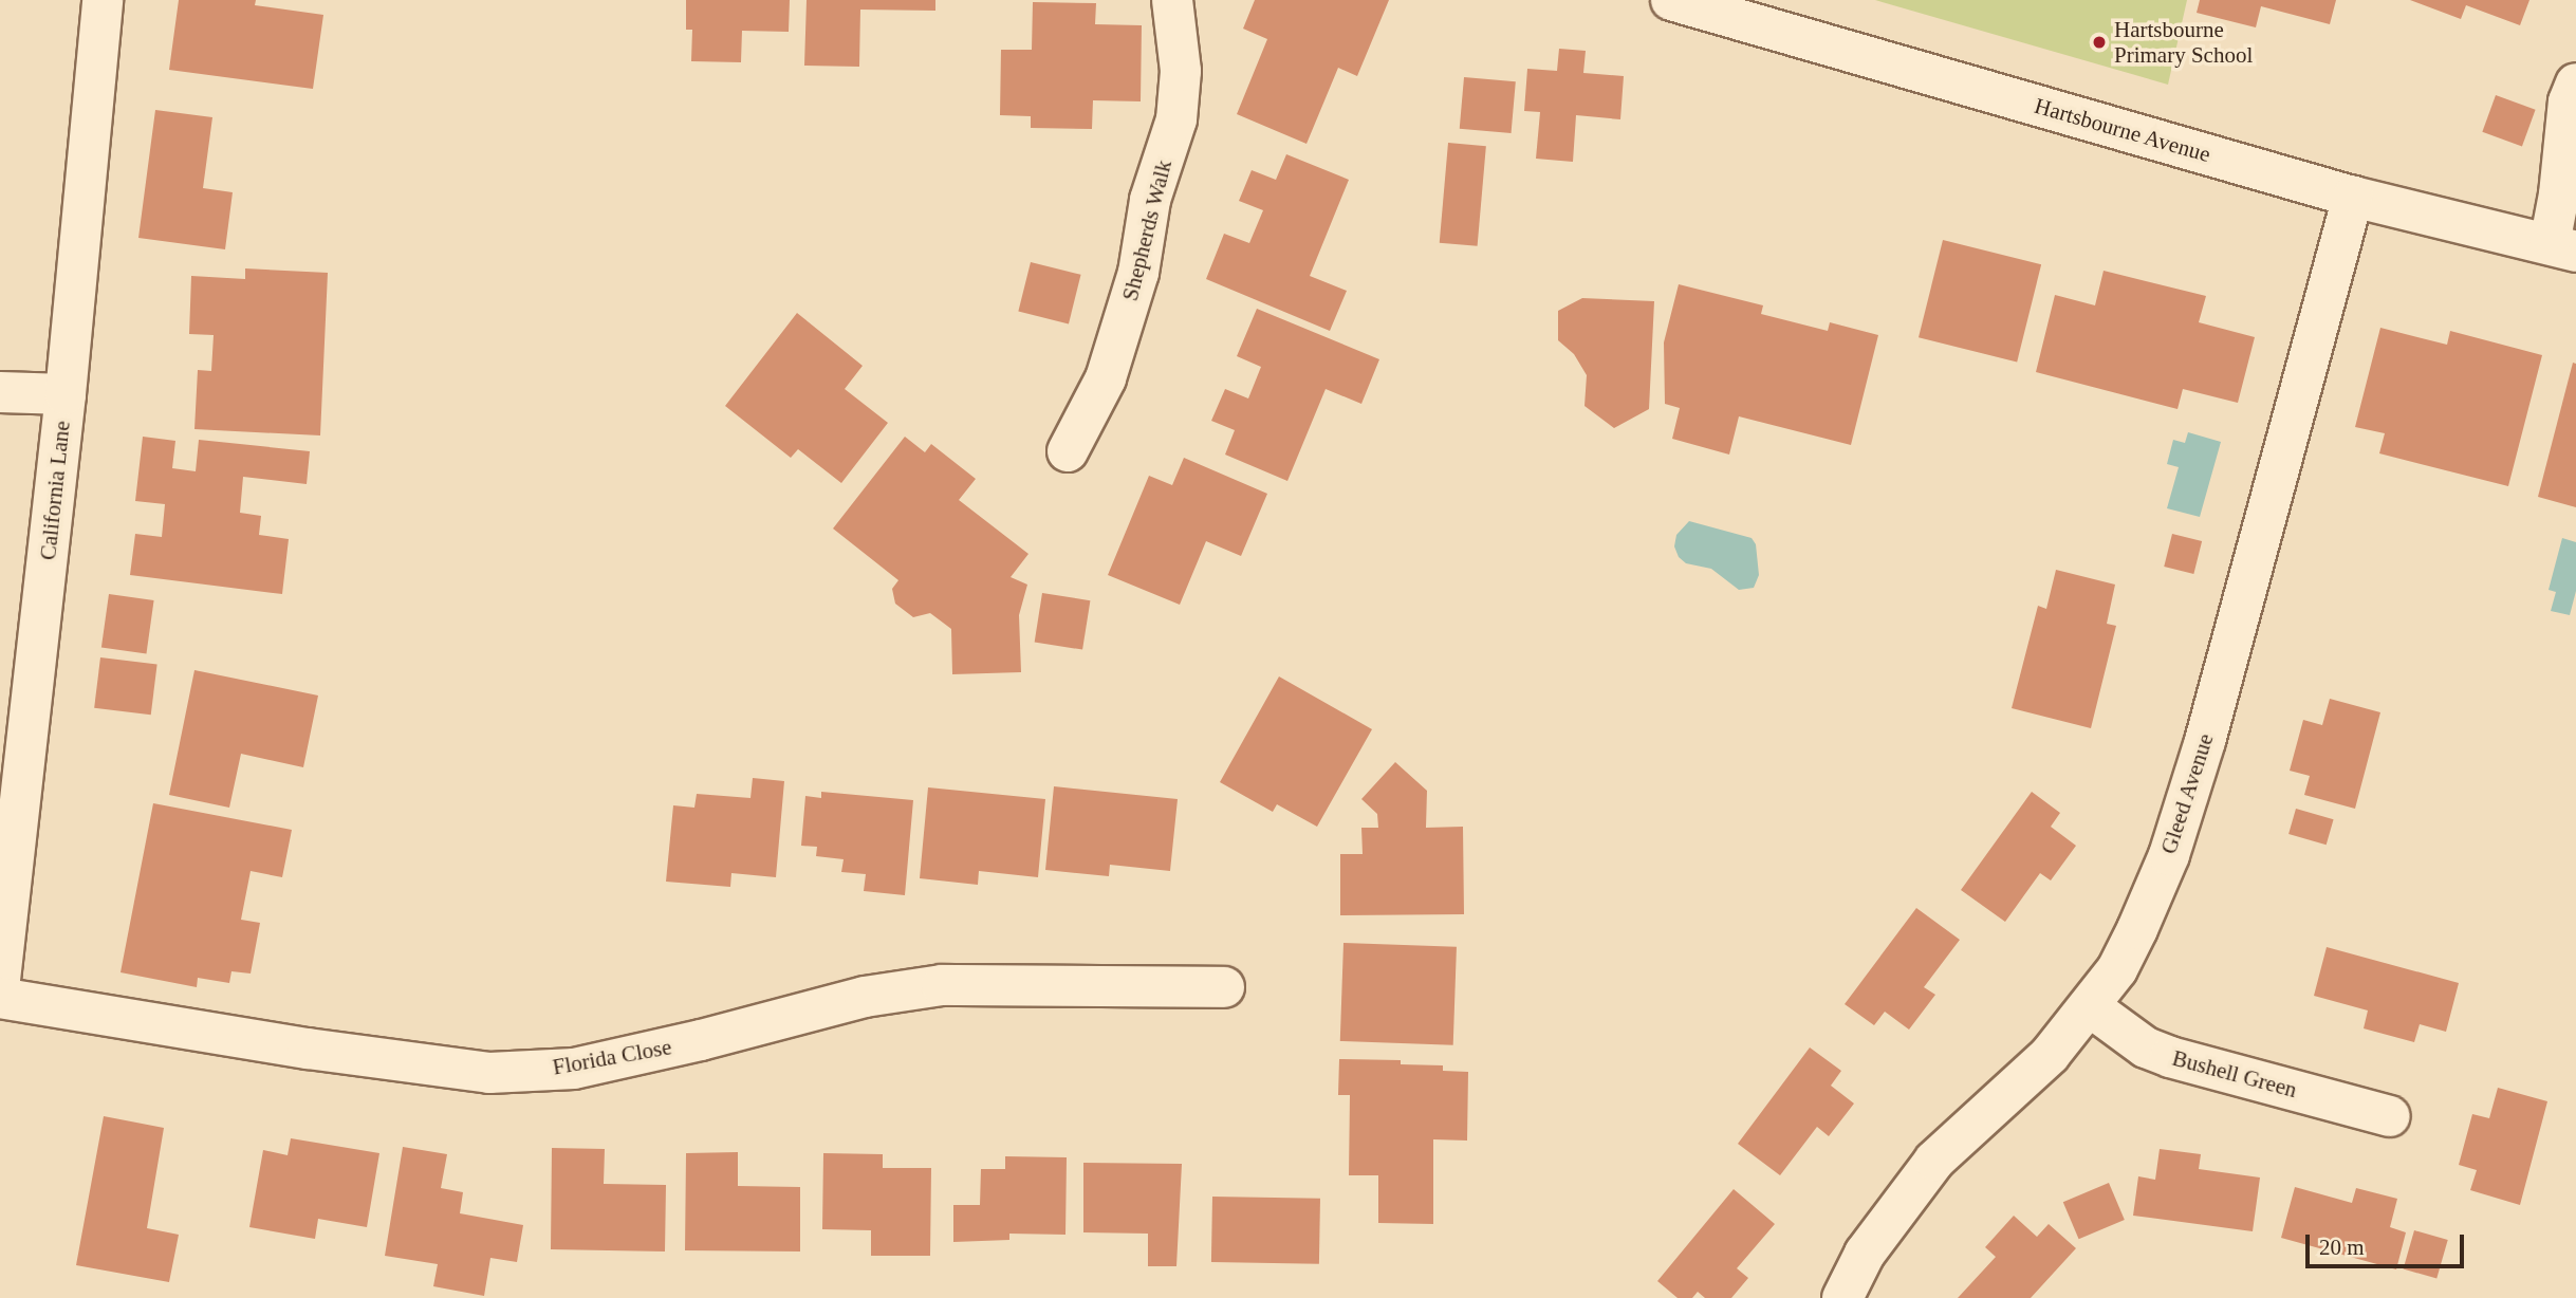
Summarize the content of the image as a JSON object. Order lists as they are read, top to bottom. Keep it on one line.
{"streets":{"street":["Hartsbourne Avenue","Shepherds Walk","California Lane","Gleed Avenue","Florida Close","Bushell Green"]},"crossings":[["Hartsbourne Avenue","Gleed Avenue"],["Gleed Avenue","Bushell Green"]],"places":["Hartsbourne Primary School"],"scale_bar":"20 m"}
